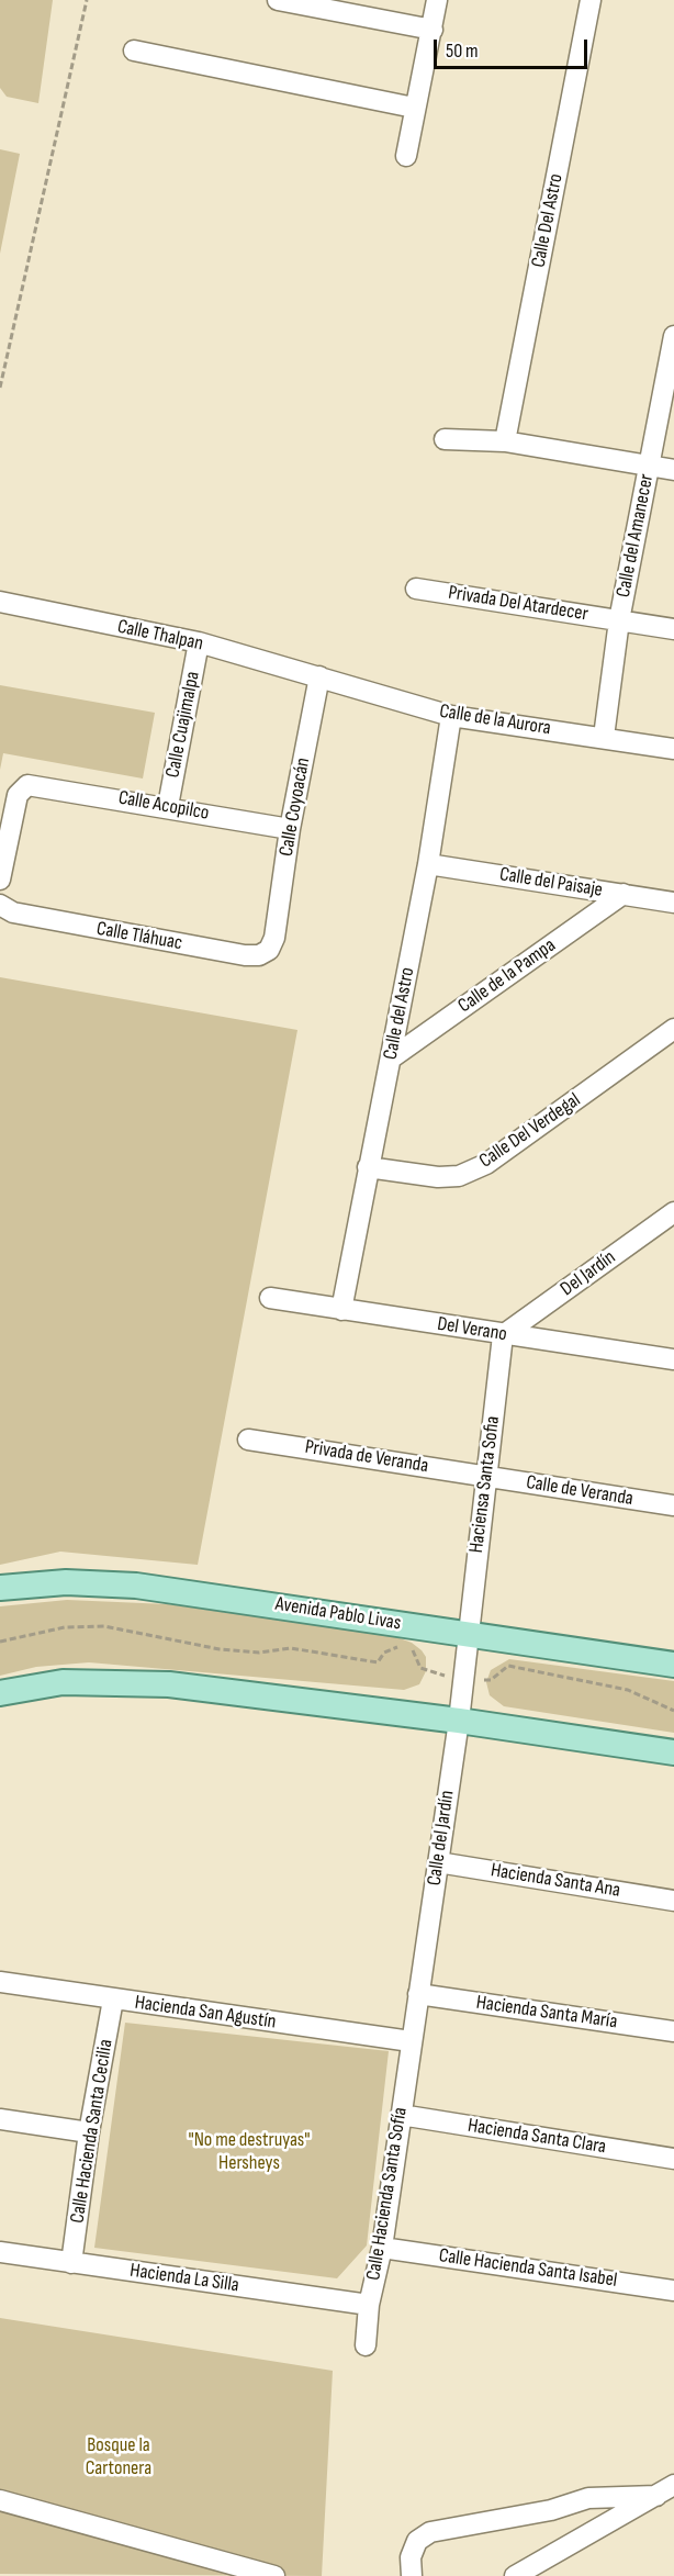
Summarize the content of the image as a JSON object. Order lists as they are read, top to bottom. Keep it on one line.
{"streets":{"main road":["Avenida Pablo Livas"],"street":["Calle Del Astro","Calle del Amanecer","Privada Del Atardecer","Calle Thalpan","Calle de la Aurora","Calle Cuajimalpa","Calle Acopilco","Calle Coyoacán","Calle del Paisaje","Calle Tláhuac","Calle de la Pampa","Calle del Astro","Calle Del Verdegal","Del Jardín","Del Verano","Privada de Veranda","Haciensa Santa Sofia","Calle de Veranda","Calle del Jardín","Hacienda Santa Ana","Hacienda San Agustín","Hacienda Santa María","Calle Hacienda Santa Cecilia","Hacienda Santa Clara","Calle Hacienda Santa Sofía","Calle Hacienda Santa Isabel","Hacienda La Silla"]},"crossings":[["Calle del Amanecer","Privada Del Atardecer"],["Calle del Amanecer","Calle de la Aurora"],["Calle Thalpan","Calle de la Aurora"],["Calle Thalpan","Calle Cuajimalpa"],["Calle Thalpan","Calle Coyoacán"],["Calle de la Aurora","Calle Coyoacán"],["Calle de la Aurora","Calle del Astro"],["Calle Cuajimalpa","Calle Acopilco"],["Calle Acopilco","Calle Coyoacán"],["Calle Coyoacán","Calle Tláhuac"],["Calle del Paisaje","Calle de la Pampa"],["Calle del Paisaje","Calle del Astro"],["Calle de la Pampa","Calle del Astro"],["Calle del Astro","Calle Del Verdegal"],["Calle del Astro","Del Verano"],["Del Jardín","Del Verano"],["Del Jardín","Haciensa Santa Sofia"],["Del Verano","Haciensa Santa Sofia"],["Privada de Veranda","Haciensa Santa Sofia"],["Privada de Veranda","Calle de Veranda"],["Haciensa Santa Sofia","Calle de Veranda"],["Haciensa Santa Sofia","Avenida Pablo Livas"],["Haciensa Santa Sofia","Calle del Jardín"],["Avenida Pablo Livas","Calle del Jardín"],["Calle del Jardín","Hacienda Santa Ana"],["Calle del Jardín","Hacienda San Agustín"],["Calle del Jardín","Hacienda Santa María"],["Calle del Jardín","Calle Hacienda Santa Sofía"],["Hacienda San Agustín","Calle Hacienda Santa Cecilia"],["Hacienda San Agustín","Calle Hacienda Santa Sofía"],["Calle Hacienda Santa Cecilia","Hacienda La Silla"],["Hacienda Santa Clara","Calle Hacienda Santa Sofía"],["Calle Hacienda Santa Sofía","Calle Hacienda Santa Isabel"],["Calle Hacienda Santa Sofía","Hacienda La Silla"]],"parks":["\"No me destruyas\" Hersheys","Bosque la Cartonera"],"scale_bar":"50 m"}
